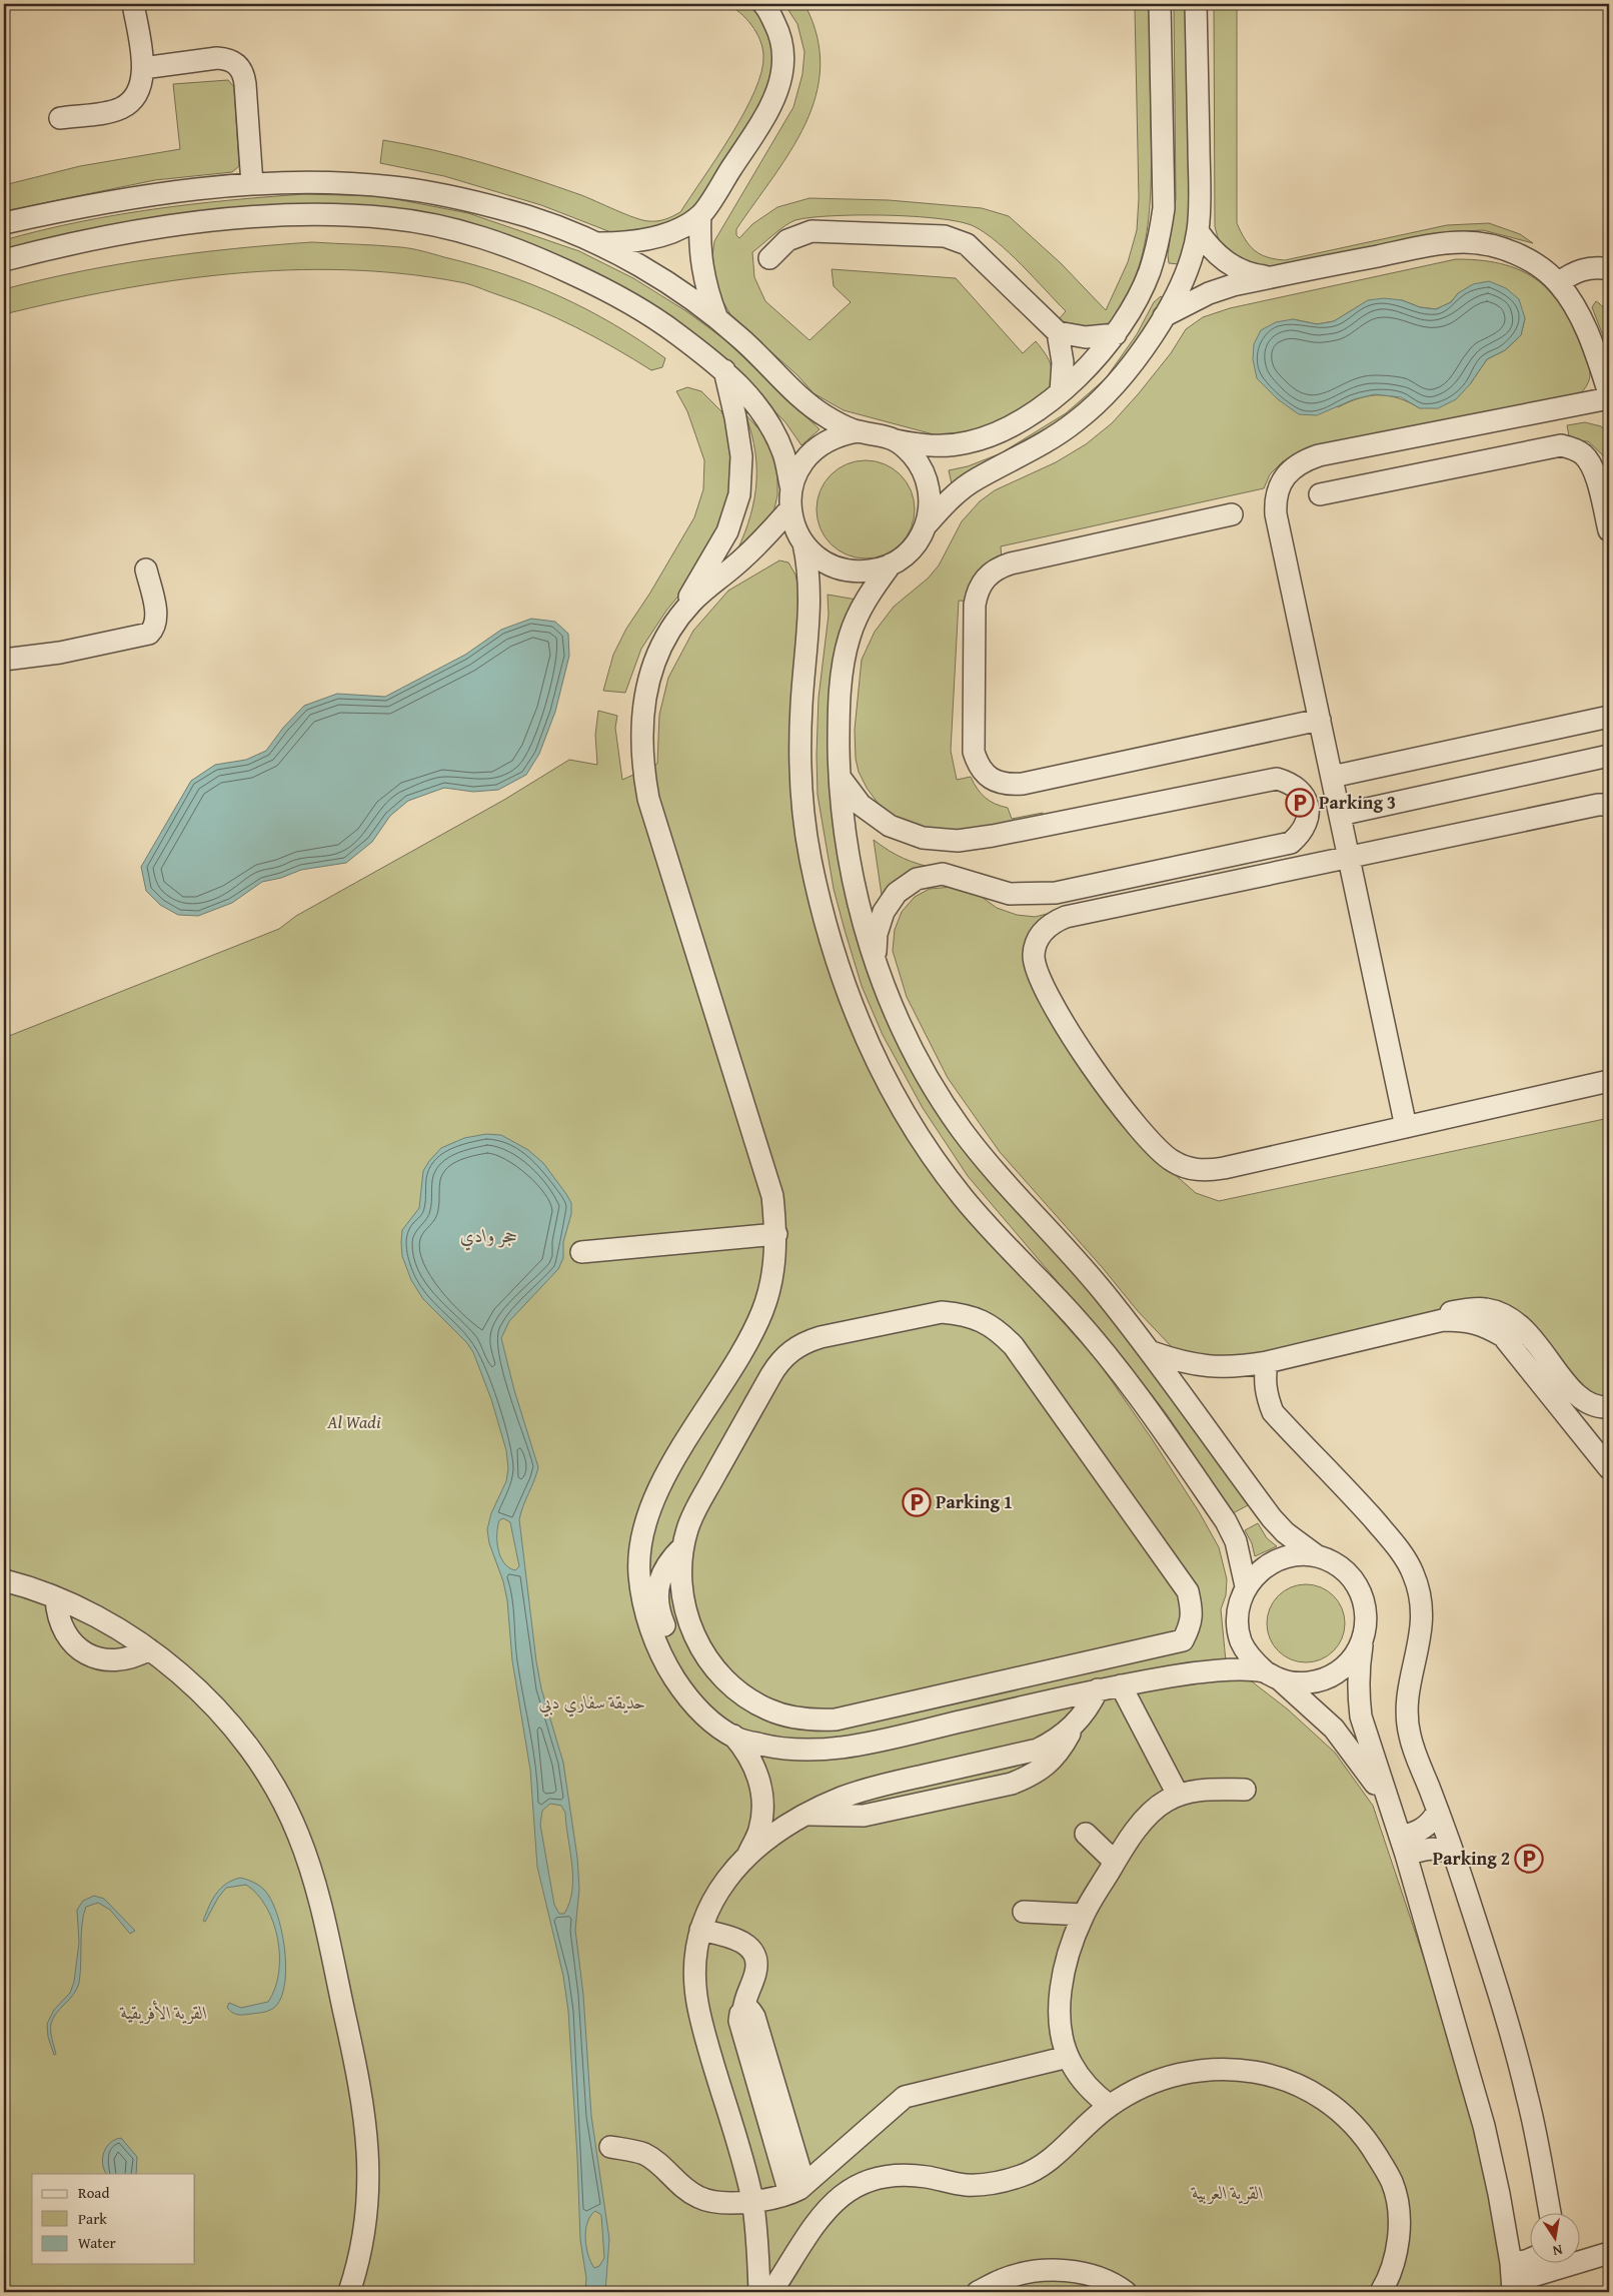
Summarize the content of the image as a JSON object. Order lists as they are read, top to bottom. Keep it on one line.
{"water":["حجر وادي"],"parks":["Al Wadi","حديقة سفاري دبي","القرية الأفريقية","القرية العربية"],"places":{"parking":["Parking 3","Parking 1","Parking 2"]},"legend":["Road","Park","Water"],"north":"bottom"}
